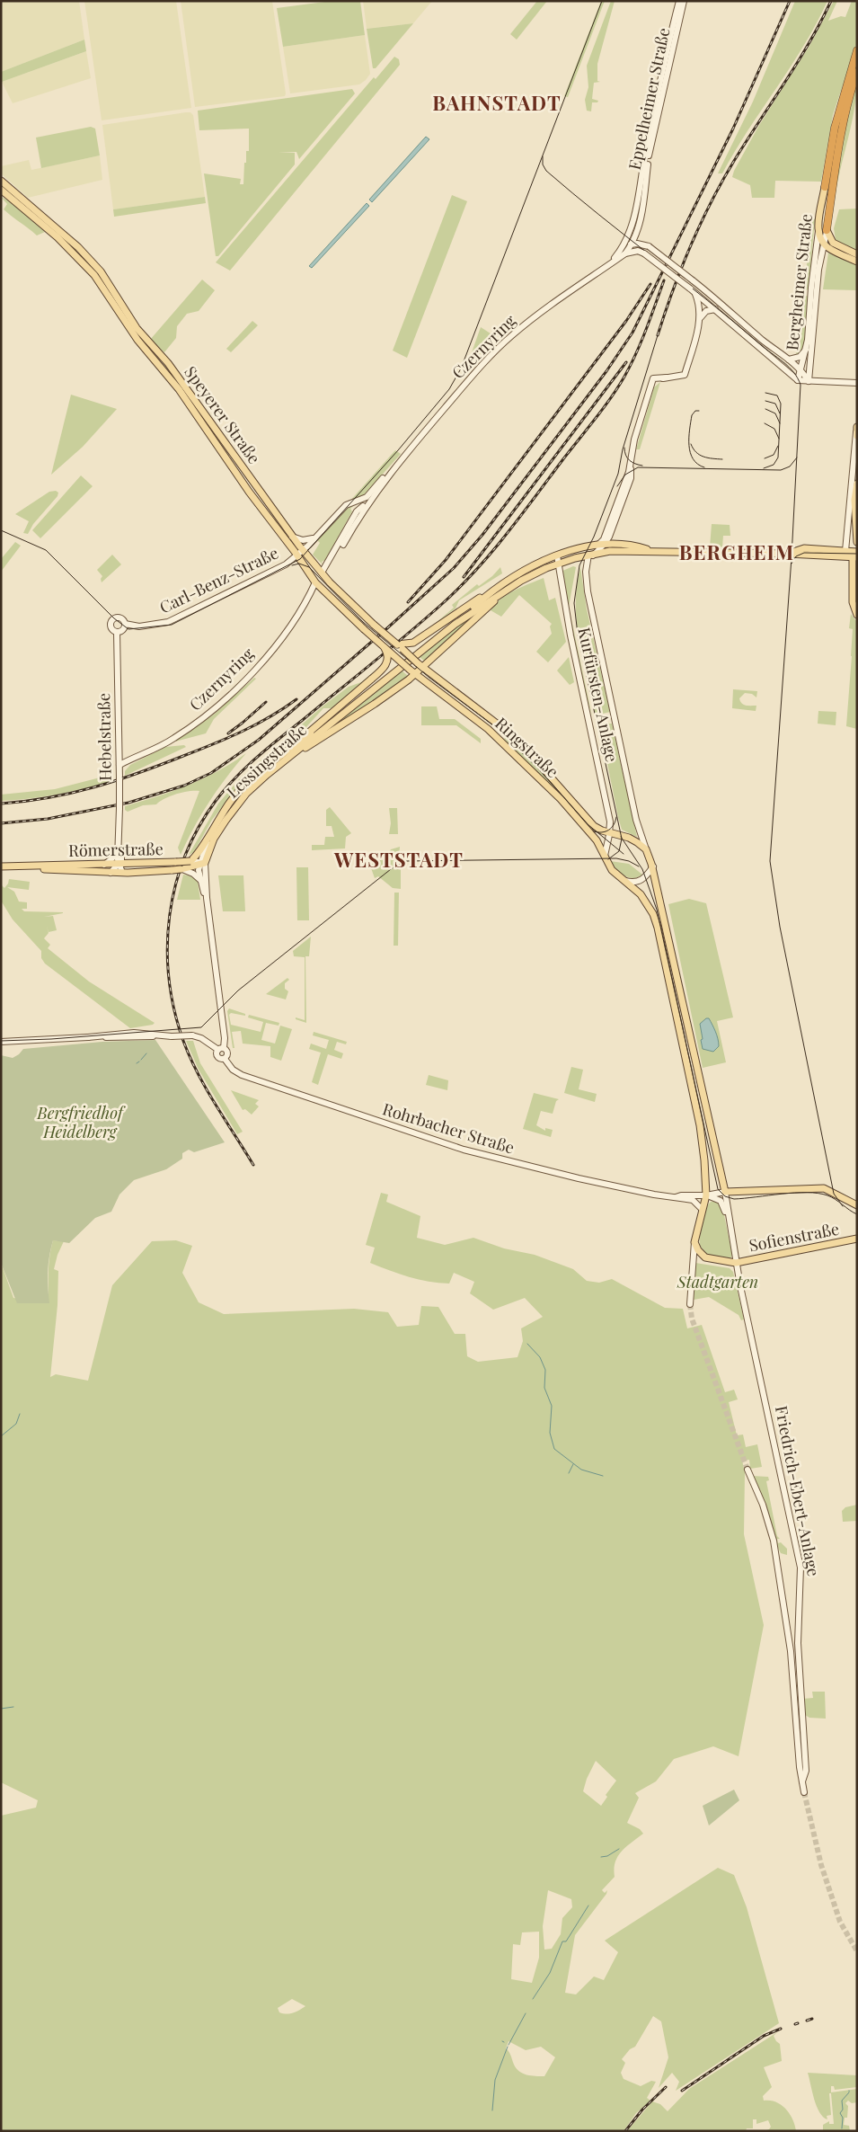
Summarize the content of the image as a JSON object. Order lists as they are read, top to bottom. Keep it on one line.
{"streets":{"main road":["Eppelheimer Straße","Bergheimer Straße","Czernyring","Speyerer Straße","Carl-Benz-Straße","Kurfürsten-Anlage","Hebelstraße","Ringstraße","Lessingstraße","Römerstraße","Rohrbacher Straße","Sofienstraße","Friedrich-Ebert-Anlage"]},"crossings":[["Eppelheimer Straße","Czernyring"],["Czernyring","Speyerer Straße"],["Czernyring","Carl-Benz-Straße"],["Czernyring","Hebelstraße"],["Speyerer Straße","Carl-Benz-Straße"],["Speyerer Straße","Ringstraße"],["Carl-Benz-Straße","Hebelstraße"],["Kurfürsten-Anlage","Ringstraße"],["Kurfürsten-Anlage","Lessingstraße"],["Hebelstraße","Römerstraße"],["Lessingstraße","Römerstraße"],["Rohrbacher Straße","Friedrich-Ebert-Anlage"],["Sofienstraße","Friedrich-Ebert-Anlage"]],"districts":["BAHNSTADT","BERGHEIM","WESTSTADT"],"parks":["Bergfriedhof Heidelberg","Stadtgarten"]}
